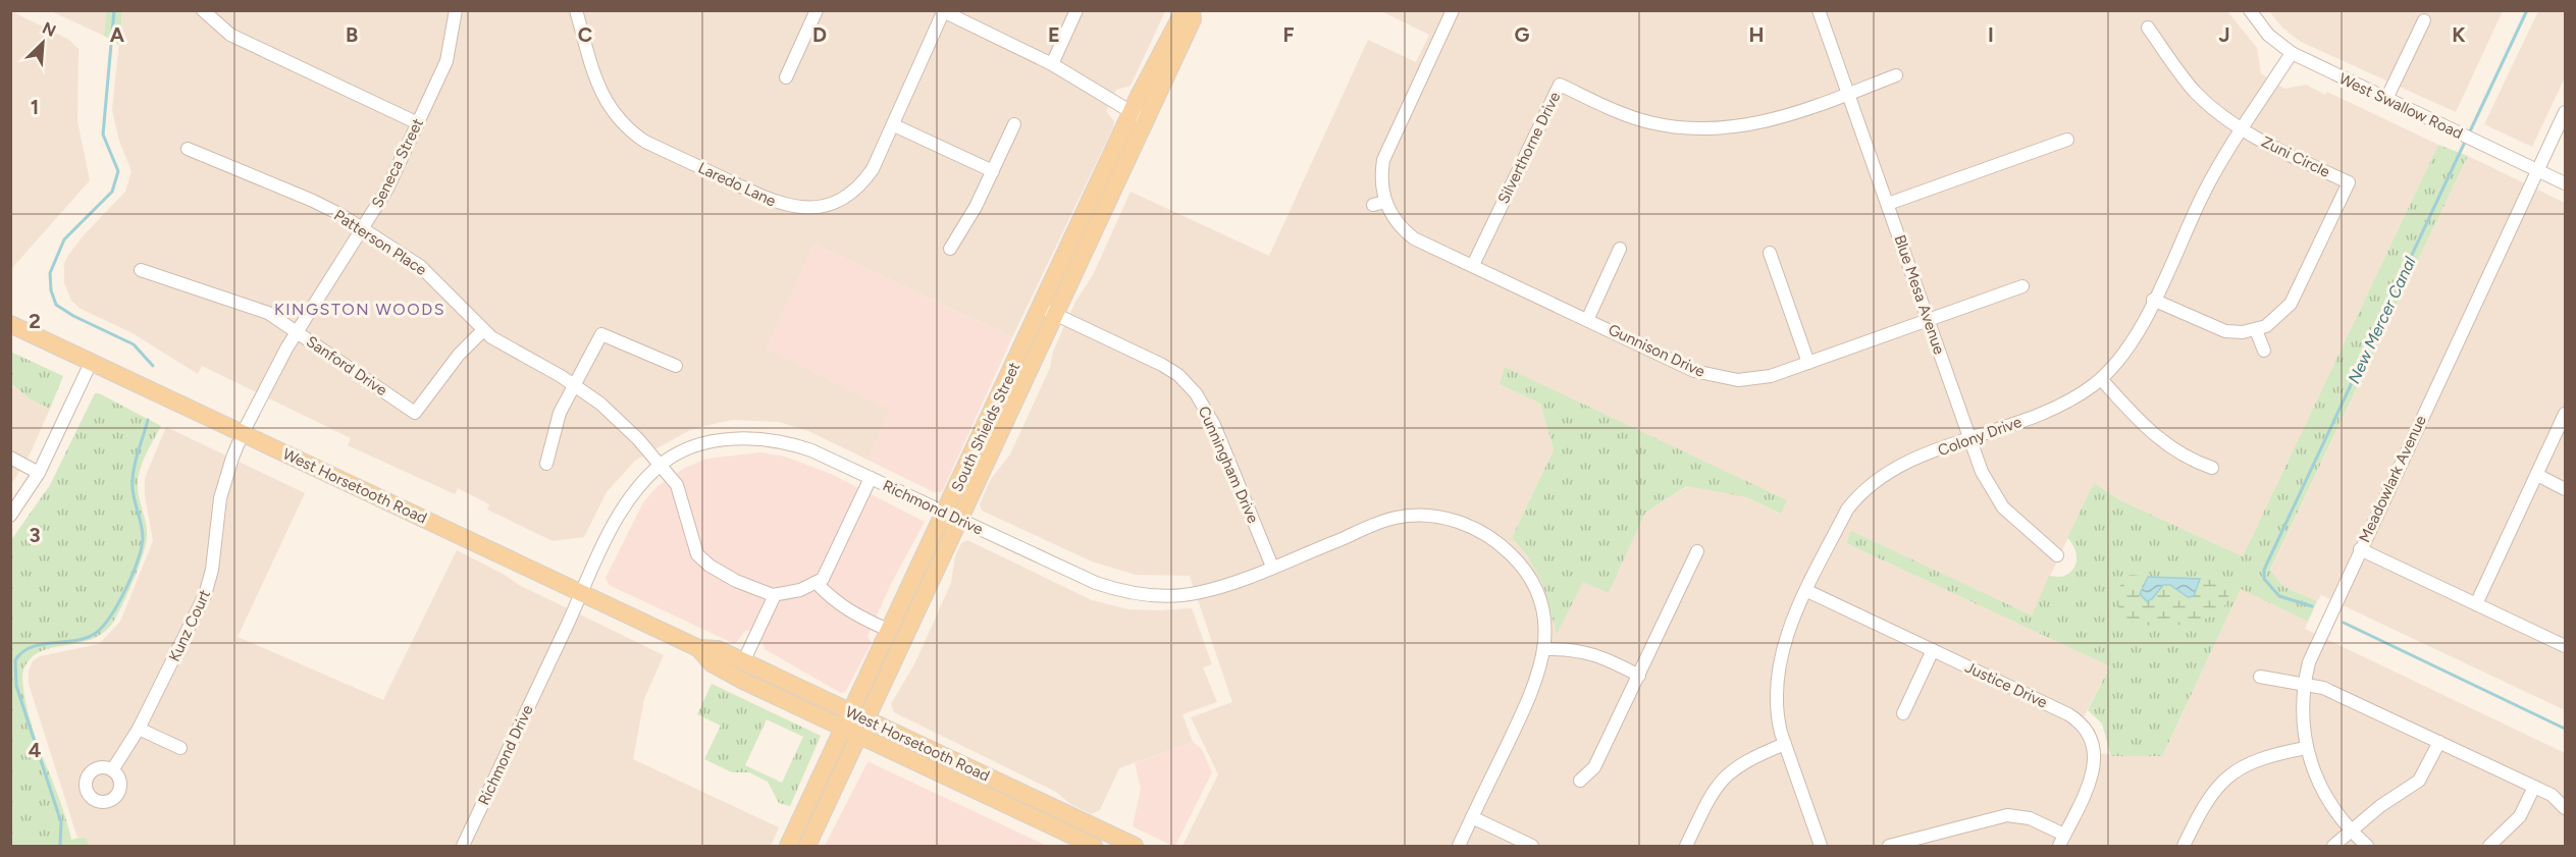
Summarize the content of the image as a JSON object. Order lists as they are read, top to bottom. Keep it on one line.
{"streets":{"main road":["South Shields Street","West Horsetooth Road"],"street":["West Swallow Road","Silverthorne Drive","Zuni Circle","Seneca Street","Laredo Lane","Patterson Place","Blue Mesa Avenue","Gunnison Drive","Sanford Drive","Colony Drive","Cunningham Drive","Meadowlark Avenue","Richmond Drive","Kunz Court","Justice Drive"]},"crossings":[["West Swallow Road","Colony Drive"],["West Swallow Road","Meadowlark Avenue"],["Silverthorne Drive","Blue Mesa Avenue"],["Silverthorne Drive","Gunnison Drive"],["Zuni Circle","Colony Drive"],["Seneca Street","Patterson Place"],["Seneca Street","Sanford Drive"],["Seneca Street","West Horsetooth Road"],["Seneca Street","Kunz Court"],["Patterson Place","Sanford Drive"],["Patterson Place","Richmond Drive"],["Blue Mesa Avenue","Gunnison Drive"],["Blue Mesa Avenue","Colony Drive"],["South Shields Street","Cunningham Drive"],["South Shields Street","West Horsetooth Road"],["South Shields Street","Richmond Drive"],["Colony Drive","Justice Drive"],["Cunningham Drive","Richmond Drive"],["West Horsetooth Road","Richmond Drive"],["West Horsetooth Road","Kunz Court"]],"districts":["KINGSTON WOODS"],"water":["New Mercer Canal"],"north":"top right","grid":{"columns":["A","B","C","D","E","F","G","H","I","J","K"],"rows":["1","2","3","4"]}}
